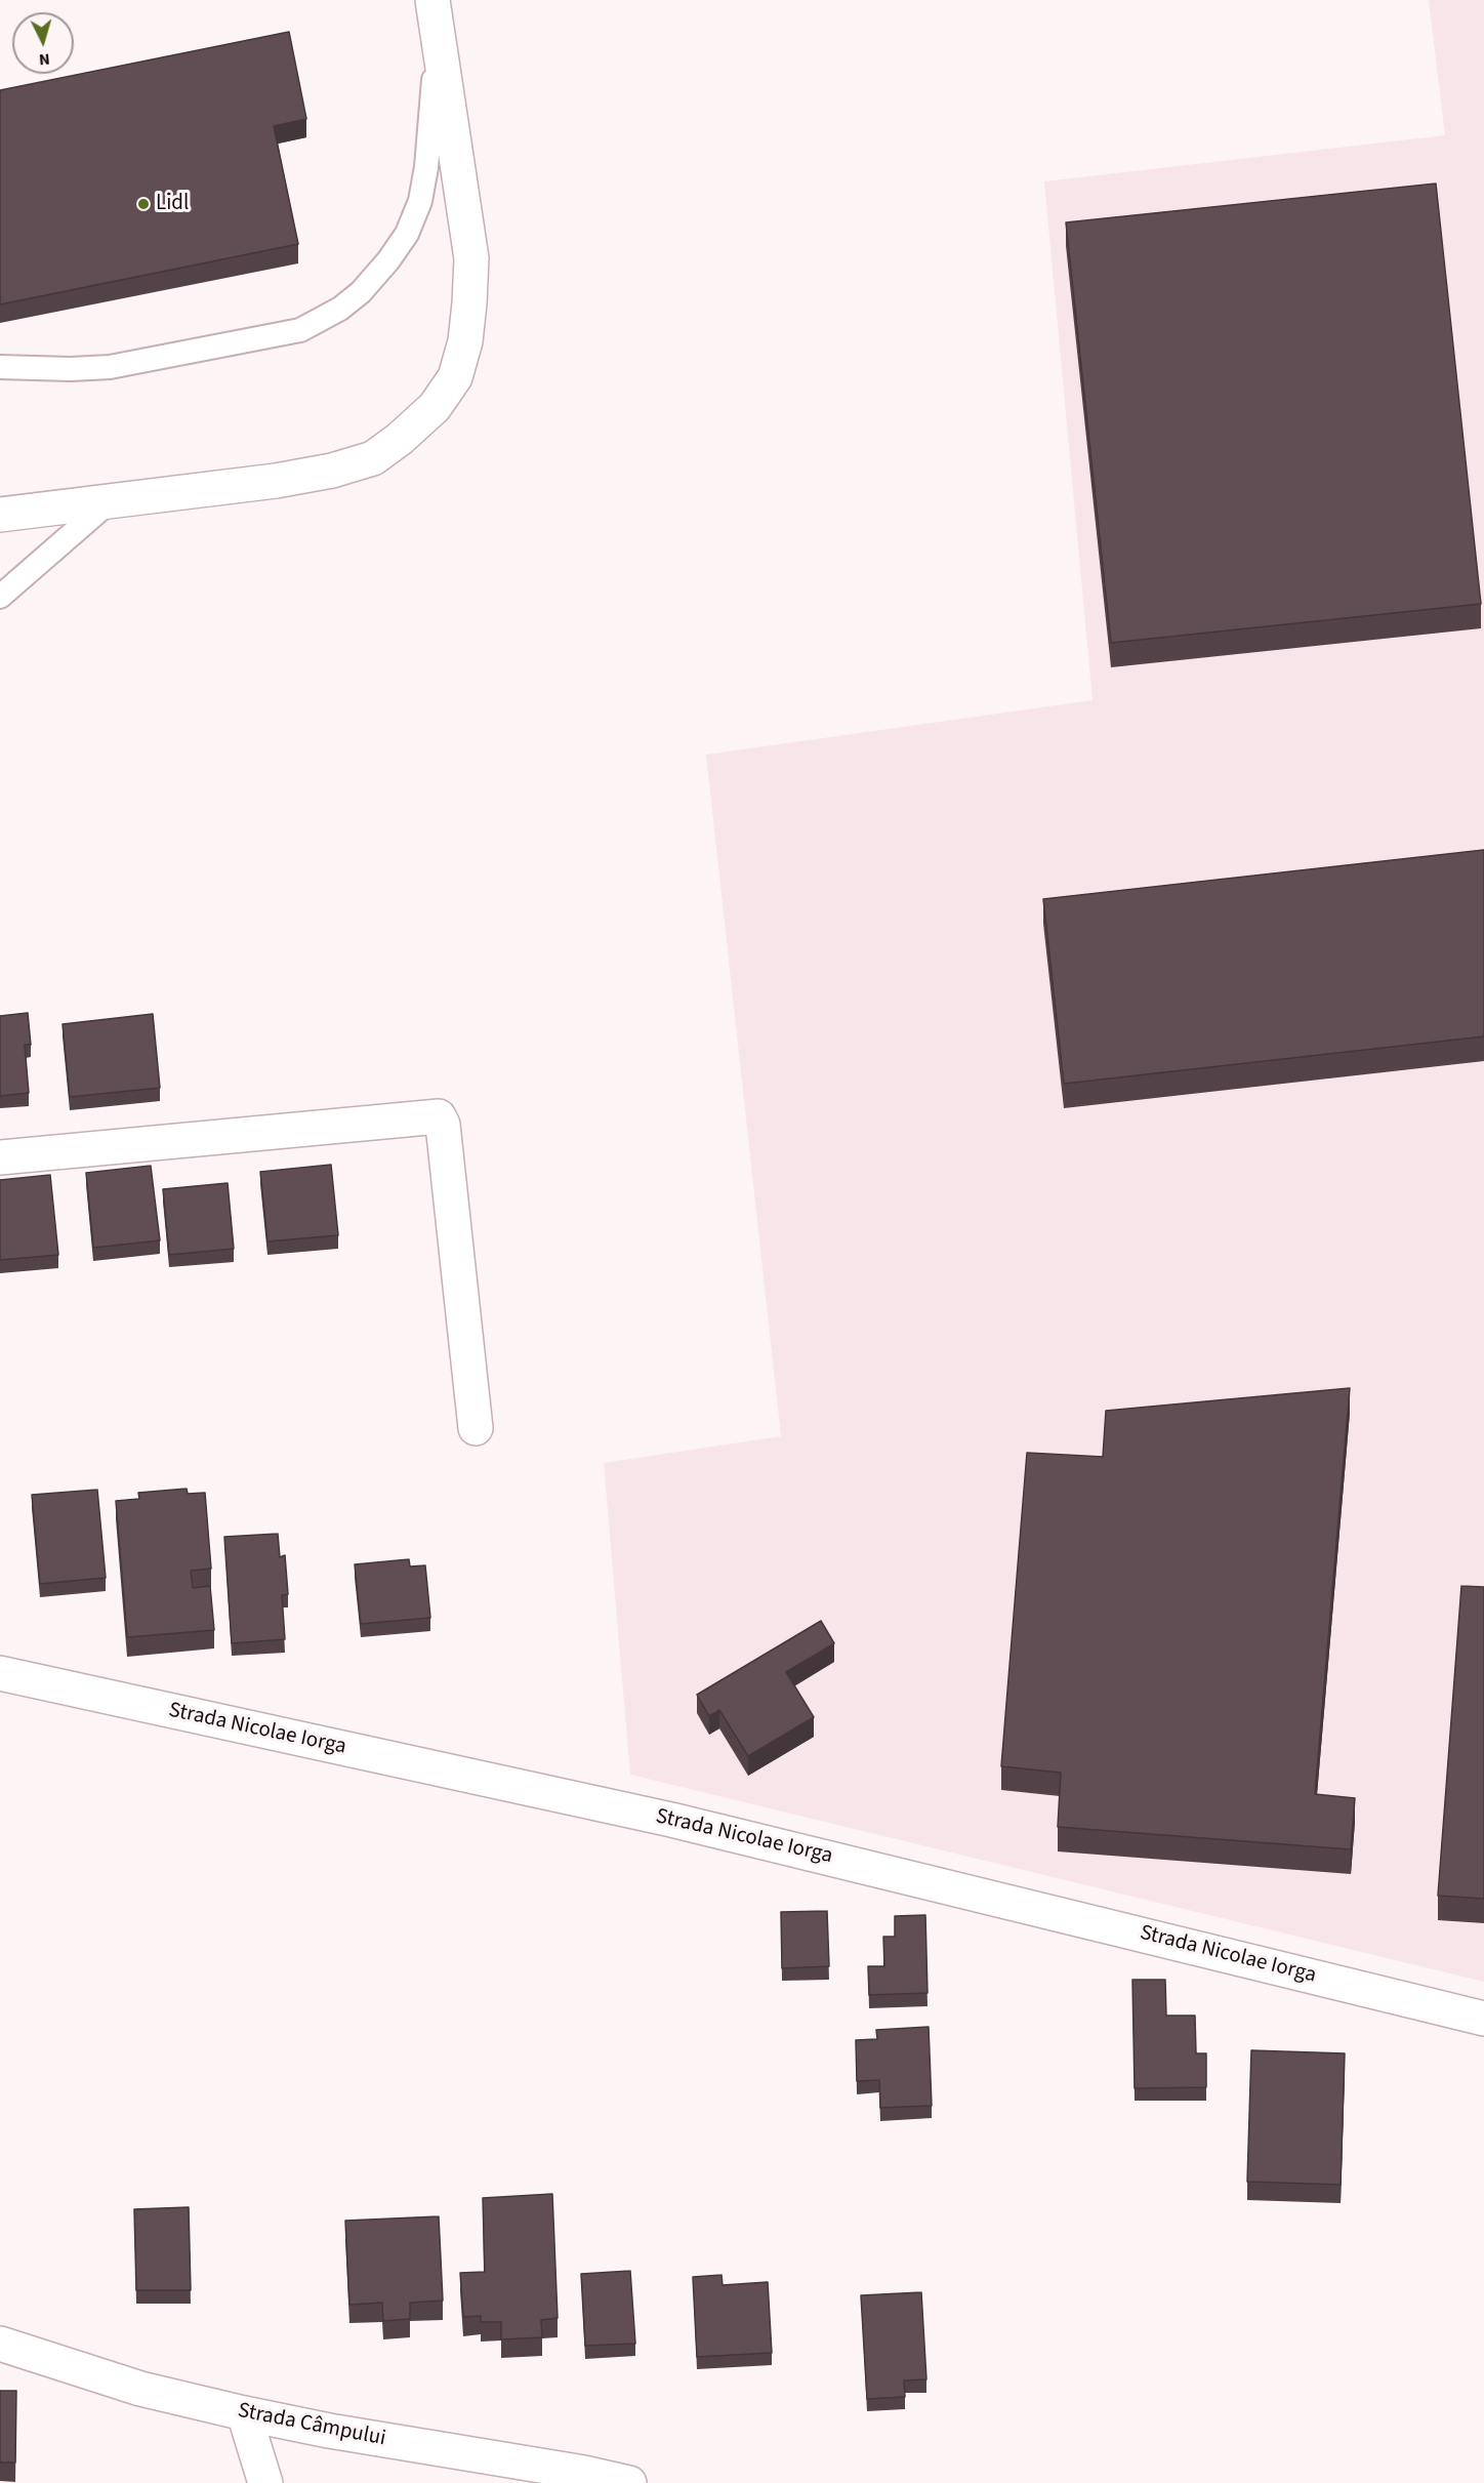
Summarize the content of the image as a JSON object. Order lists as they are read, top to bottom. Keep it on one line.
{"streets":{"street":["Strada Nicolae Iorga","Strada Câmpului"]},"places":["Lidl"],"north":"bottom"}
